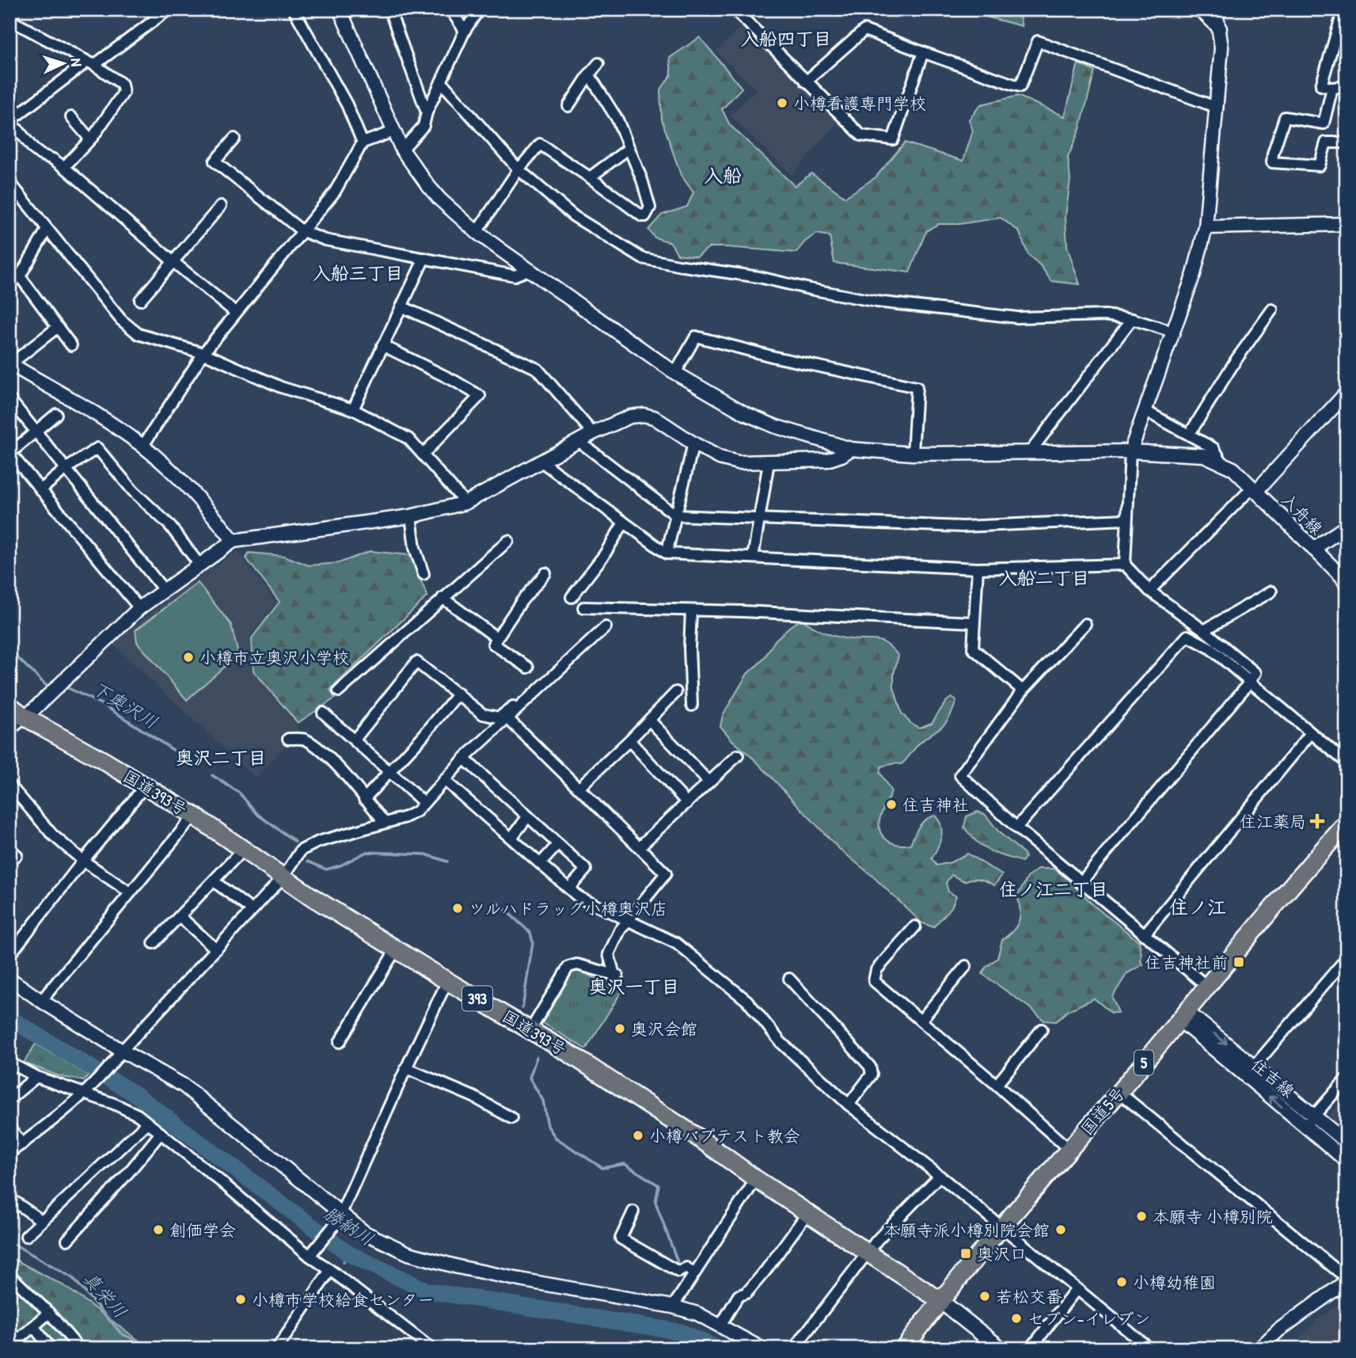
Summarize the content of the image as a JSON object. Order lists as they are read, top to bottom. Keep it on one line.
{"streets":{"highway":["国道393号","393","5","国道5号"],"street":["入舟線","住吉線"]},"crossings":[["国道393号","国道5号"],["住吉線","国道5号"]],"districts":["入船四丁目","入船","入船三丁目","入船二丁目","奥沢二丁目","住ノ江二丁目","住ノ江","奥沢一丁目"],"water":["下奥沢川","勝納川","真栄川"],"places":{"other":["小樽看護専門学校","小樽市立奥沢小学校","住吉神社","ツルハドラッグ小樽奥沢店","奥沢会館","小樽バプテスト教会","本願寺 小樽別院","創価学会","本願寺派小樽別院会館","小樽幼稚園","若松交番","小樽市学校給食センター","セブン-イレブン"],"health":["住江薬局"],"transit":["住吉神社前","奥沢口"]},"north":"right"}
